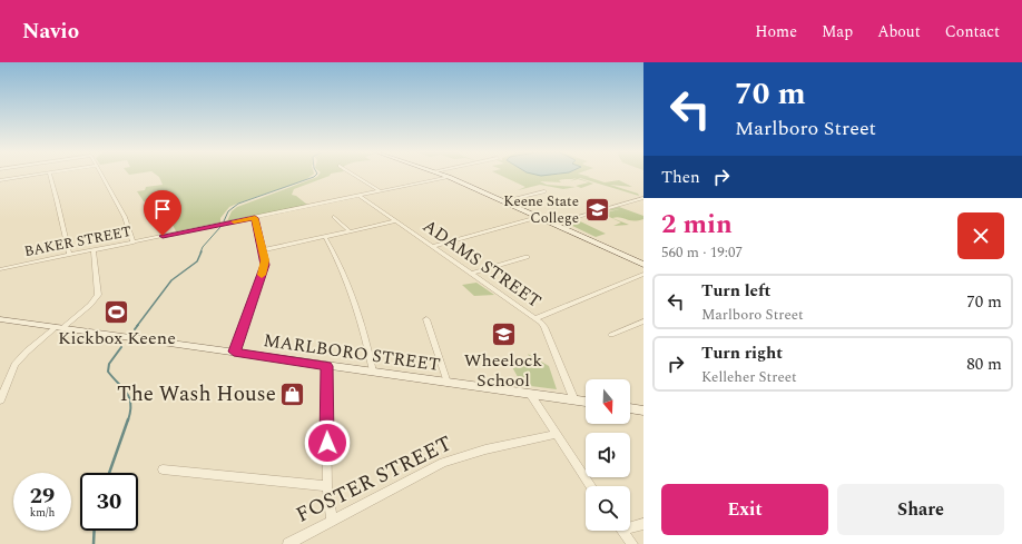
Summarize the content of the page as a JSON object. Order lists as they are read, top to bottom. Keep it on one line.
{"streets":{"street":["BAKER STREET","ADAMS STREET","MARLBORO STREET","FOSTER STREET"]},"crossings":[["BAKER STREET","ADAMS STREET"],["ADAMS STREET","MARLBORO STREET"]],"places":{"school or university":["Keene State College","Wheelock School"],"sports":["Kickbox Keene"],"shop":["The Wash House"]},"north":"bottom","page":{"header":"Navio","nav":["Home","Map","About","Contact"],"turn":["70 m","Marlboro Street"],"then":"Then","heading":["2 min","560 m · 19:07"],"list":[{"name":"Turn left","note":"Marlboro Street","value":"70 m"},{"name":"Turn right","note":"Kelleher Street","value":"80 m"}],"speed":"29 km/h","limit":"30","buttons":["Exit","Share"]}}
